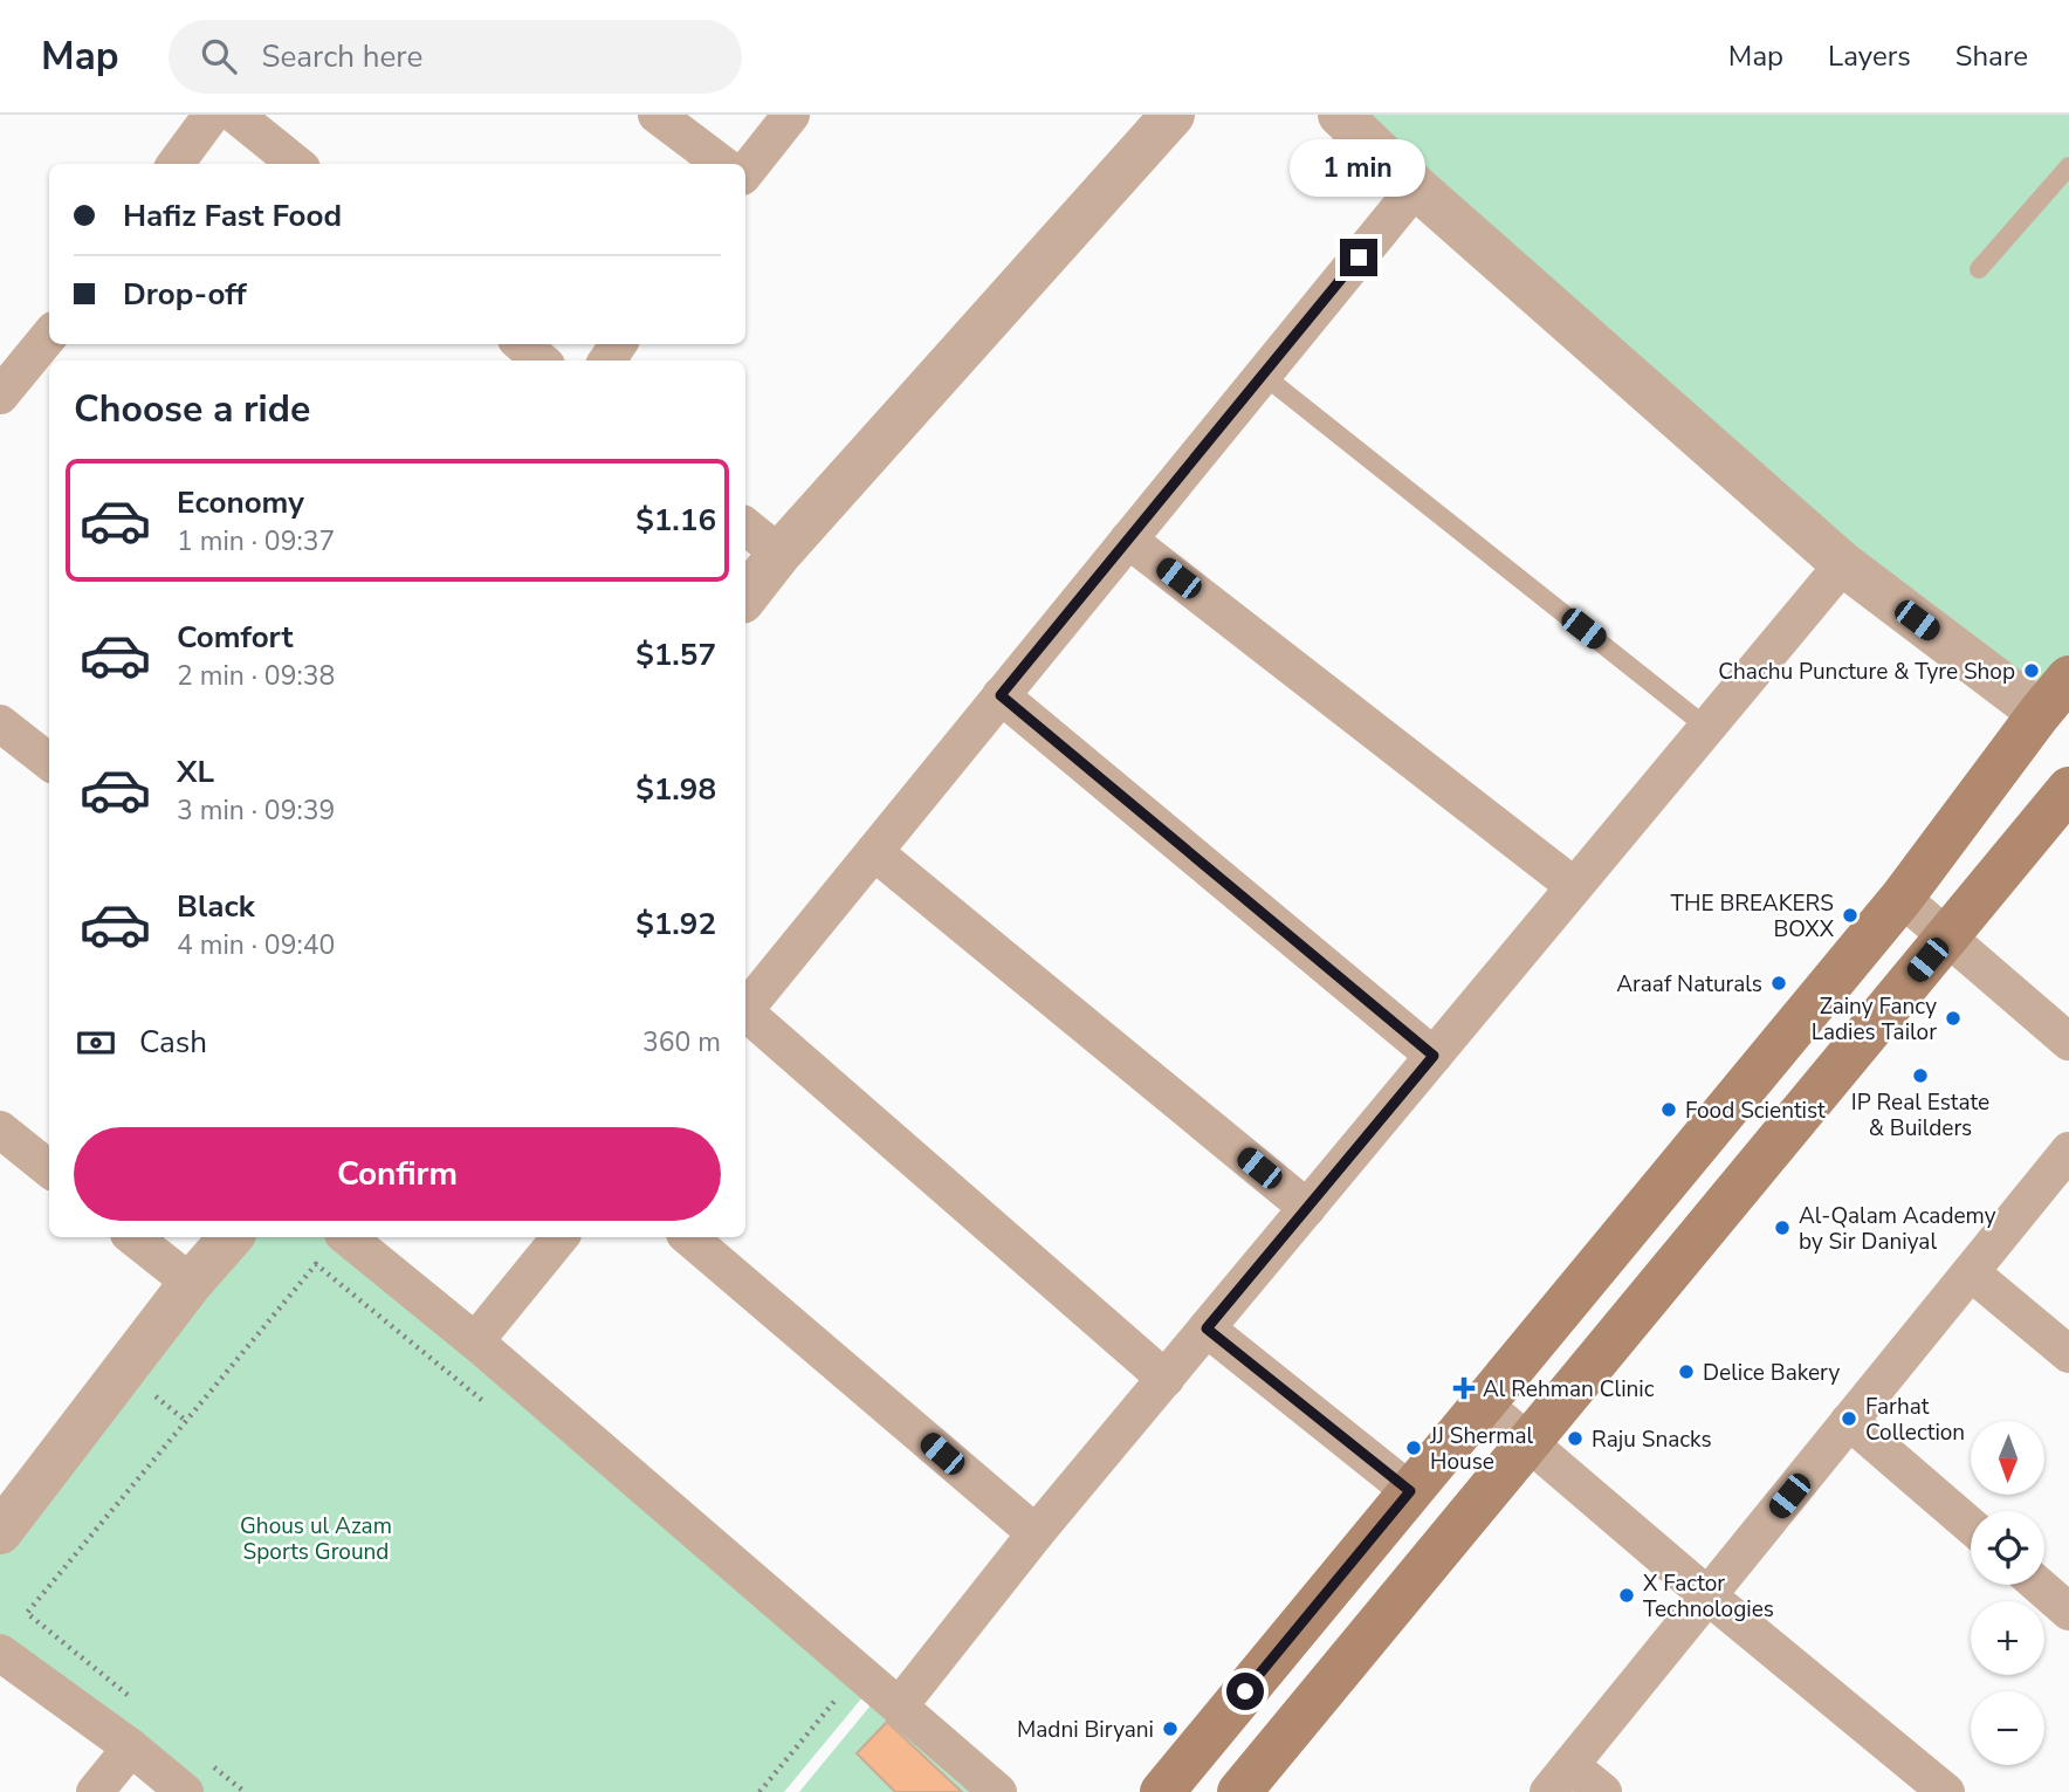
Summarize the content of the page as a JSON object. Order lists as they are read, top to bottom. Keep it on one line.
{"parks":["Ghous ul Azam Sports Ground"],"places":{"other":["Chachu Puncture & Tyre Shop","THE BREAKERS BOXX","Araaf Naturals","Zainy Fancy Ladies Tailor","IP Real Estate & Builders","Food Scientist","Al-Qalam Academy by Sir Daniyal","Delice Bakery","Farhat Collection","Raju Snacks","JJ Shermal House","X Factor Technologies","Madni Biryani"],"health":["Al Rehman Clinic"]},"north":"bottom","page":{"header":"Map","search":"Search here","nav":["Map","Layers","Share"],"bubble":"1 min","banner":["Hafiz Fast Food","Drop-off"],"heading":"Choose a ride","list":[{"name":"Economy","note":"1 min · 09:37","value":"$1.16"},{"name":"Comfort","note":"2 min · 09:38","value":"$1.57"},{"name":"XL","note":"3 min · 09:39","value":"$1.98"},{"name":"Black","note":"4 min · 09:40","value":"$1.92"}],"pay":["Cash","360 m"],"buttons":"Confirm","map_buttons":["+","−"]}}
